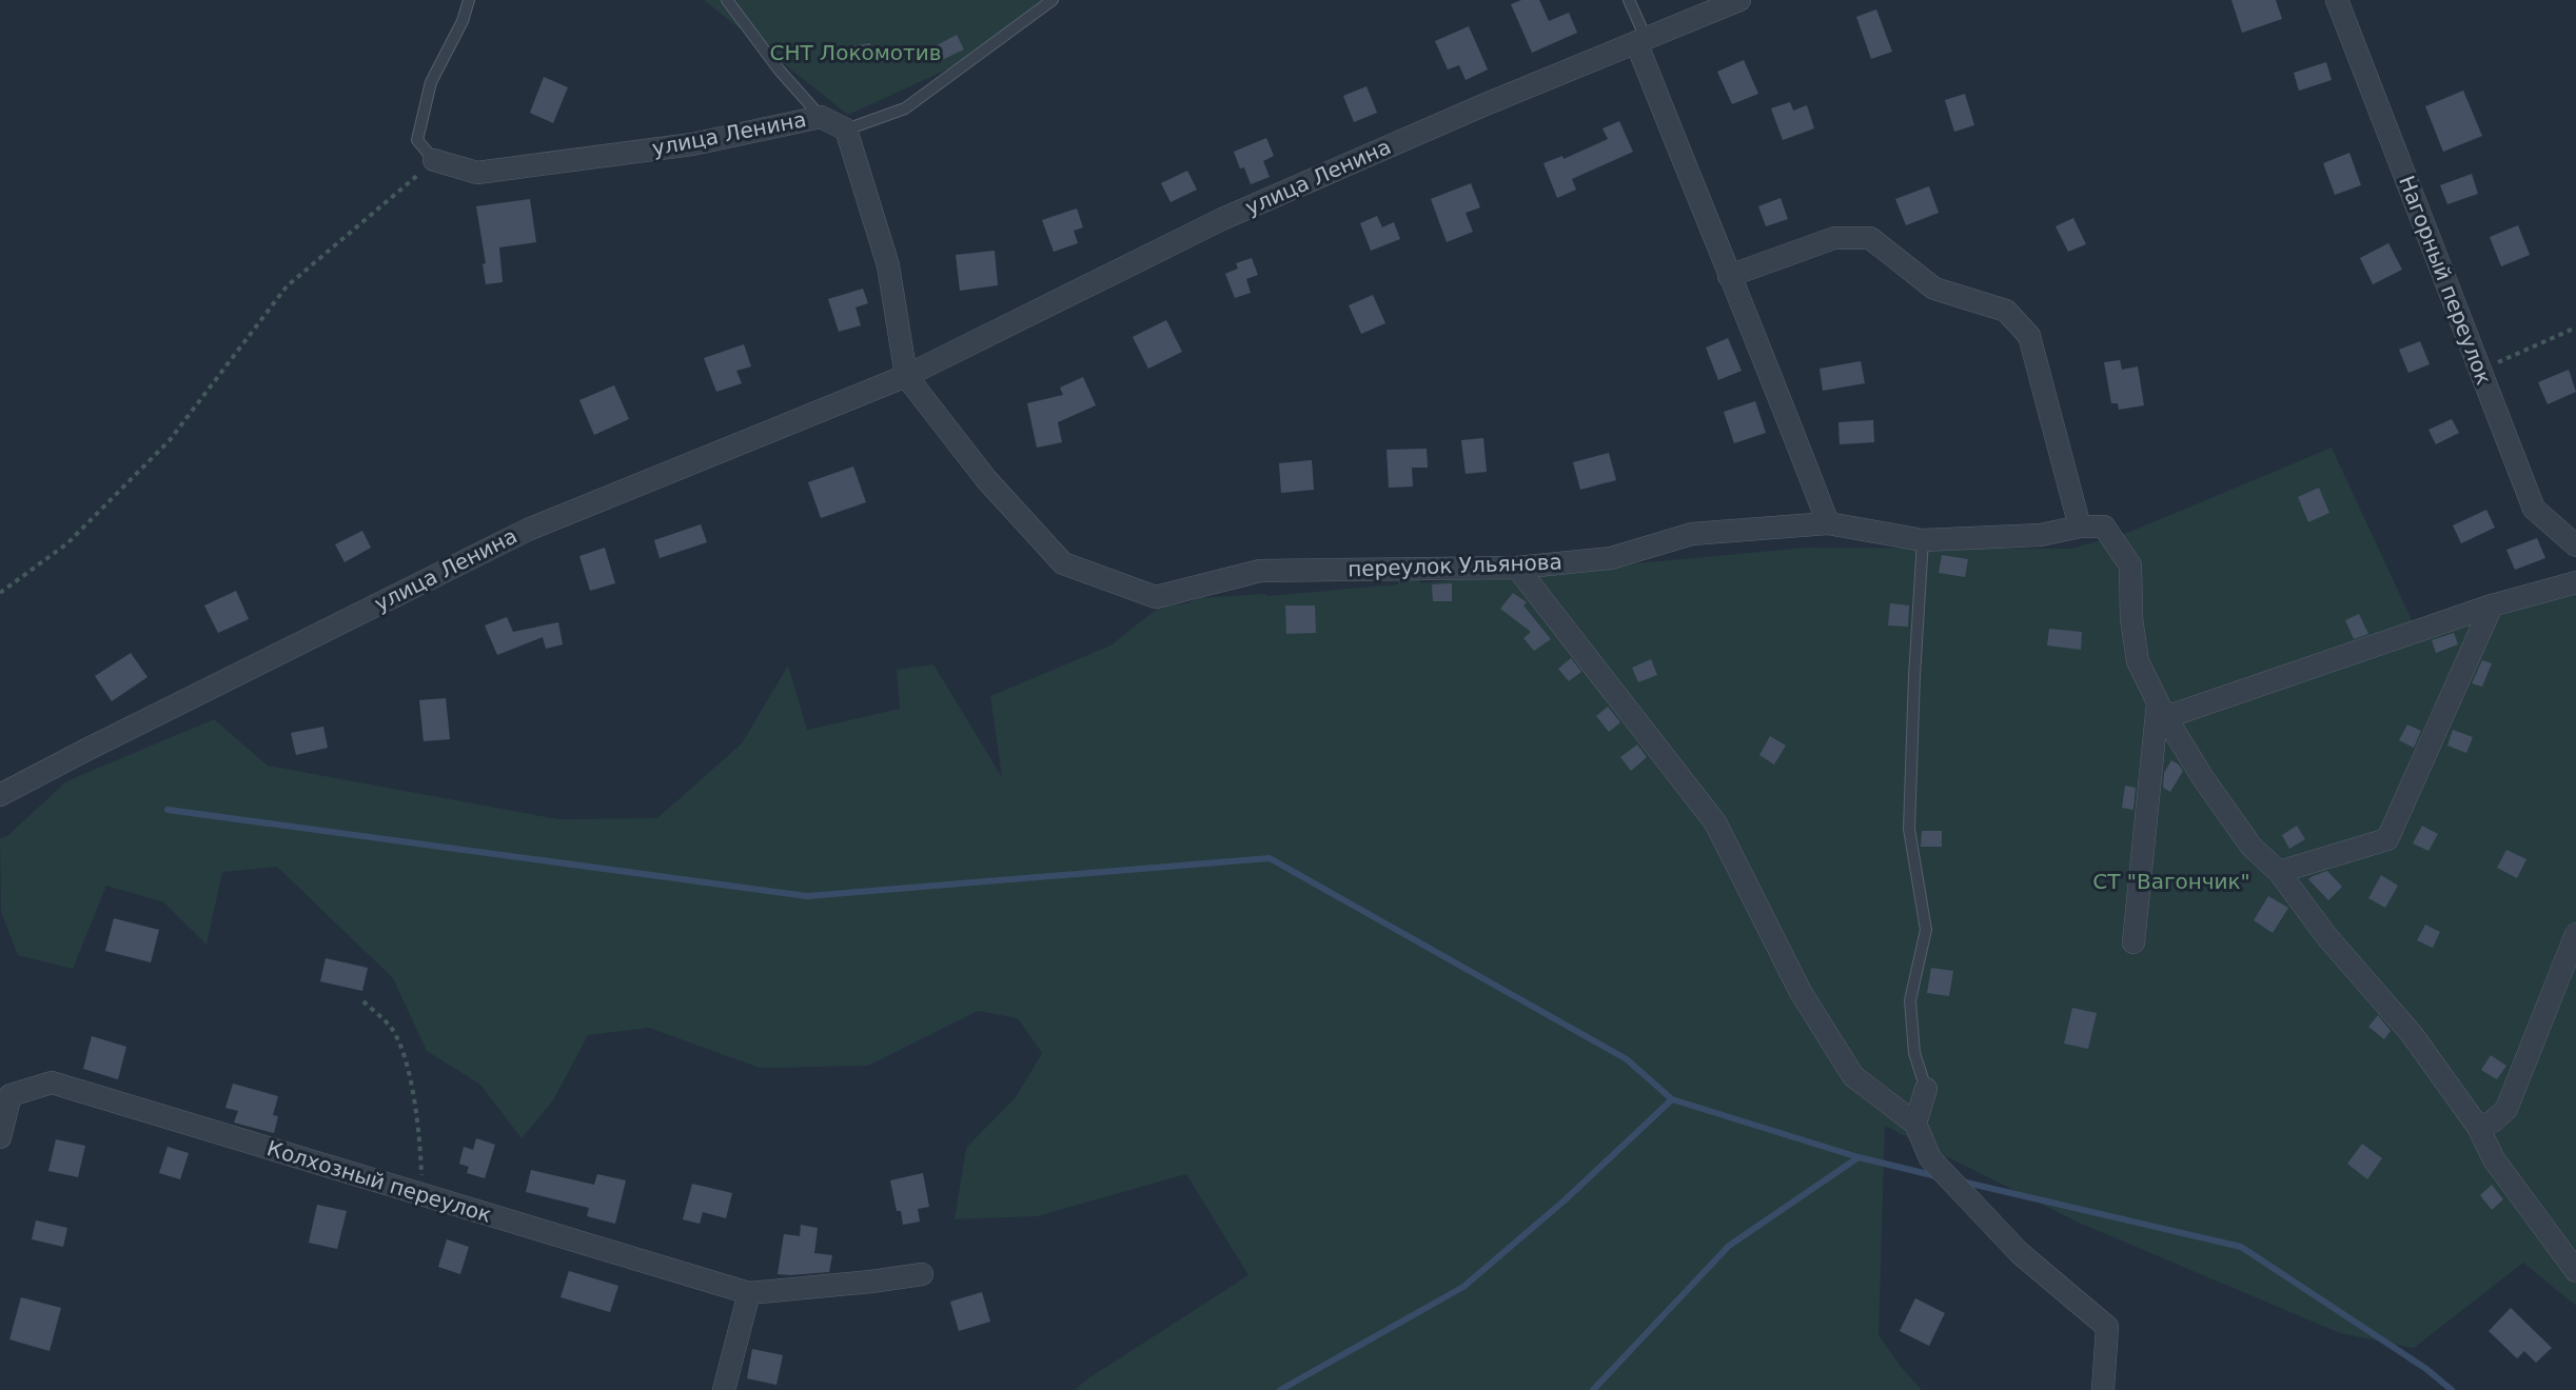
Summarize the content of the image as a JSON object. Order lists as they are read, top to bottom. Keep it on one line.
{"streets":{"street":["улица Ленина","Нагорный переулок","переулок Ульянова","Колхозный переулок"]},"crossings":[["улица Ленина","переулок Ульянова"]],"parks":["СНТ Локомотив","СТ \"Вагончик\""]}
